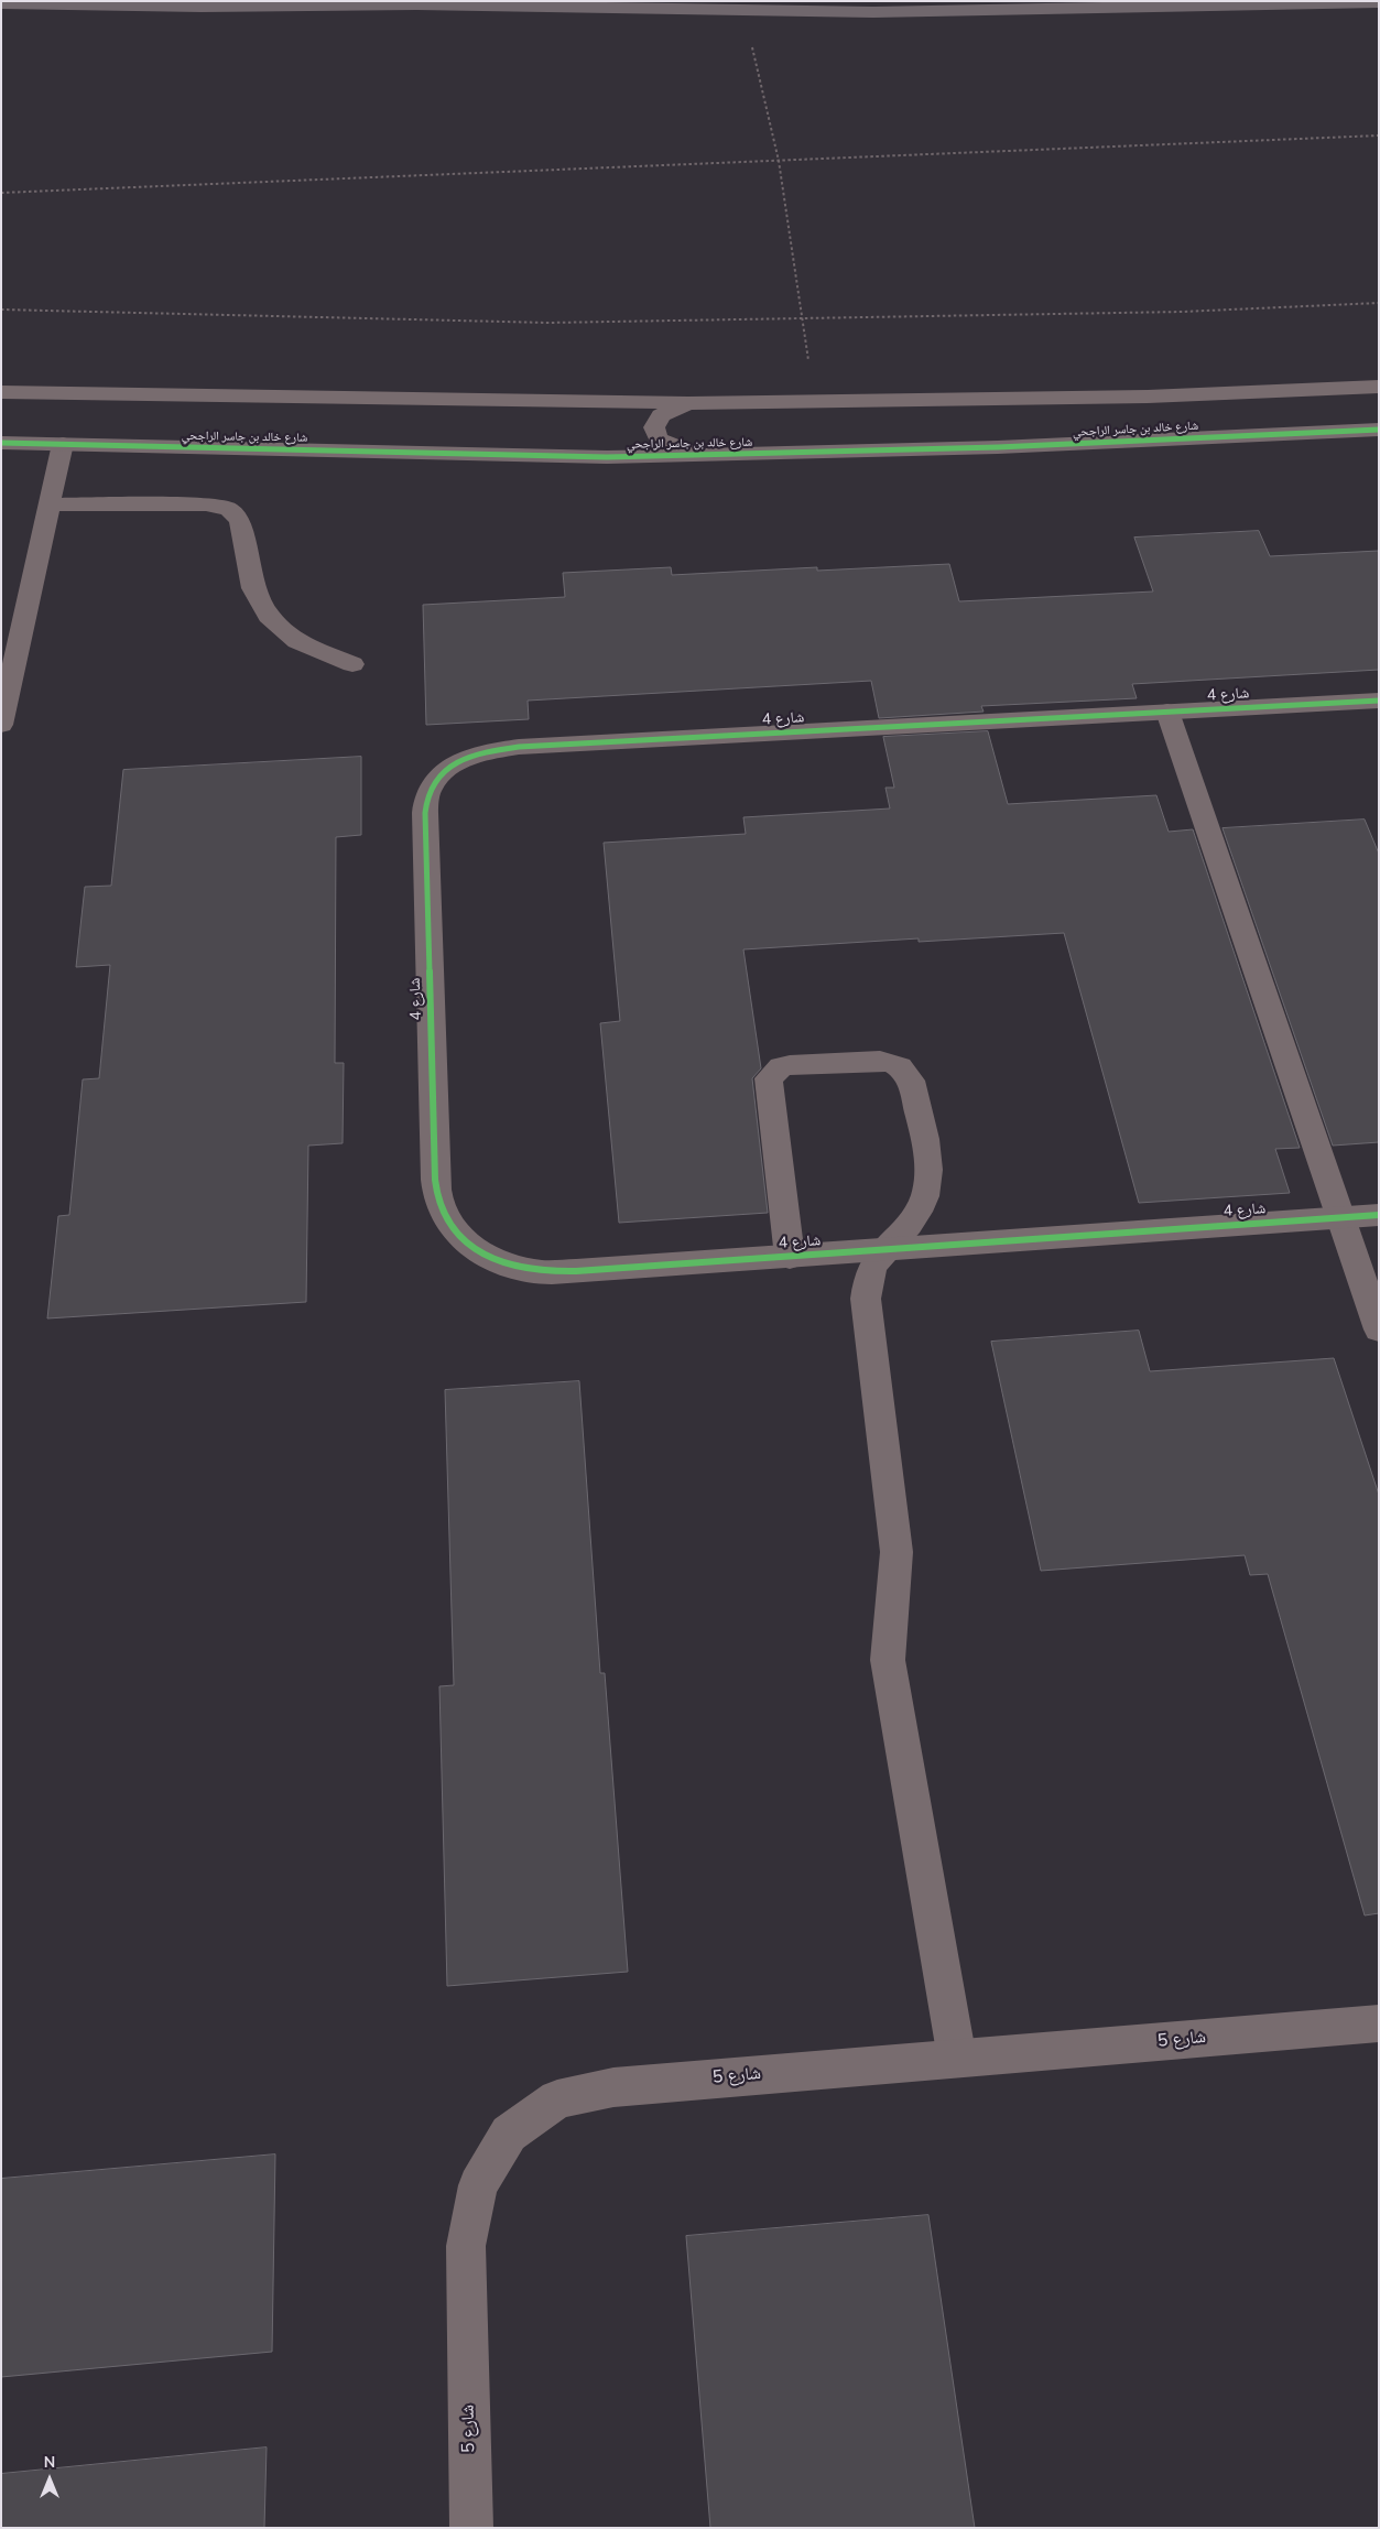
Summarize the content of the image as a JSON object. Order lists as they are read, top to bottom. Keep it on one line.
{"streets":{"street":["شارع خالد بن جاسر الراجحي","شارع 4","شارع 5"]},"north":"top"}
